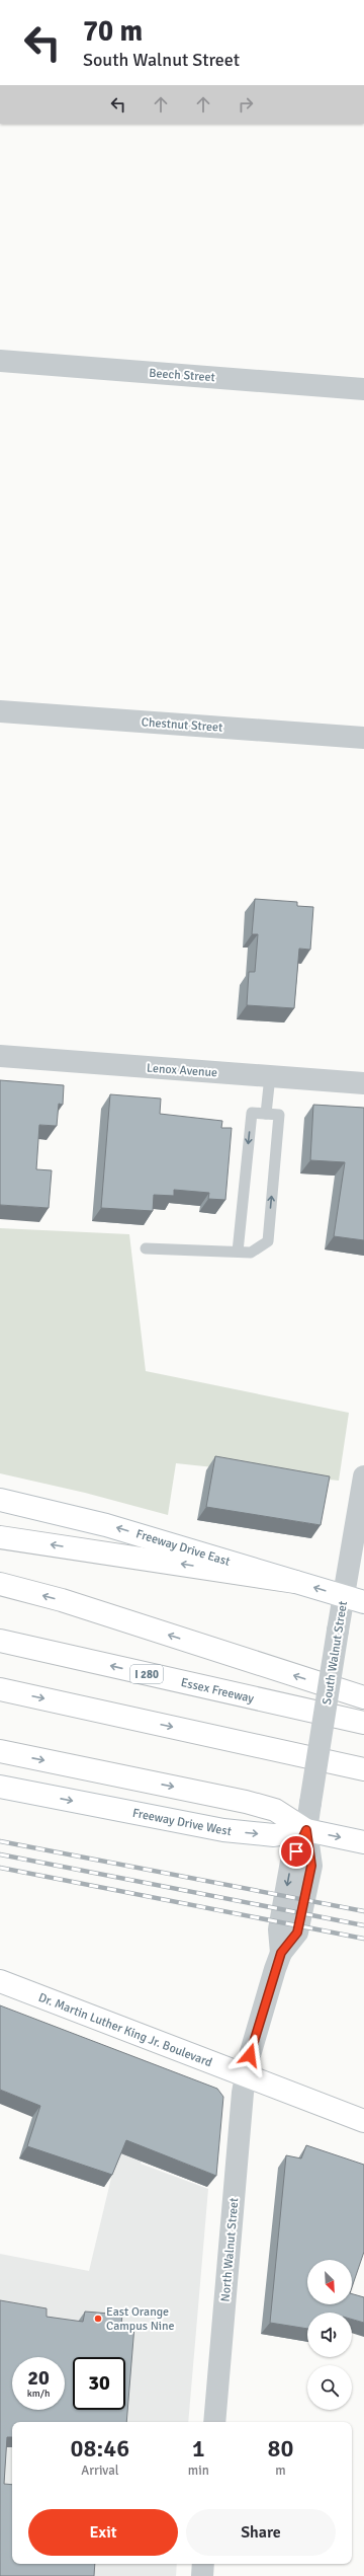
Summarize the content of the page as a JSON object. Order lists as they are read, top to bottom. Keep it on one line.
{"streets":{"main road":["Freeway Drive East","I 280","Essex Freeway","Freeway Drive West","Dr. Martin Luther King Jr. Boulevard"],"street":["Beech Street","Chestnut Street","Lenox Avenue","South Walnut Street","North Walnut Street"]},"crossings":[["Freeway Drive East","South Walnut Street"],["South Walnut Street","Freeway Drive West"],["South Walnut Street","Dr. Martin Luther King Jr. Boulevard"],["South Walnut Street","North Walnut Street"],["Dr. Martin Luther King Jr. Boulevard","North Walnut Street"]],"places":["East Orange Campus Nine"],"north":"bottom right","page":{"turn":["70 m","South Walnut Street"],"speed":"20 km/h","limit":"30","eta":["08:46","Arrival","1","min","80","m"],"buttons":["Exit","Share"]}}
